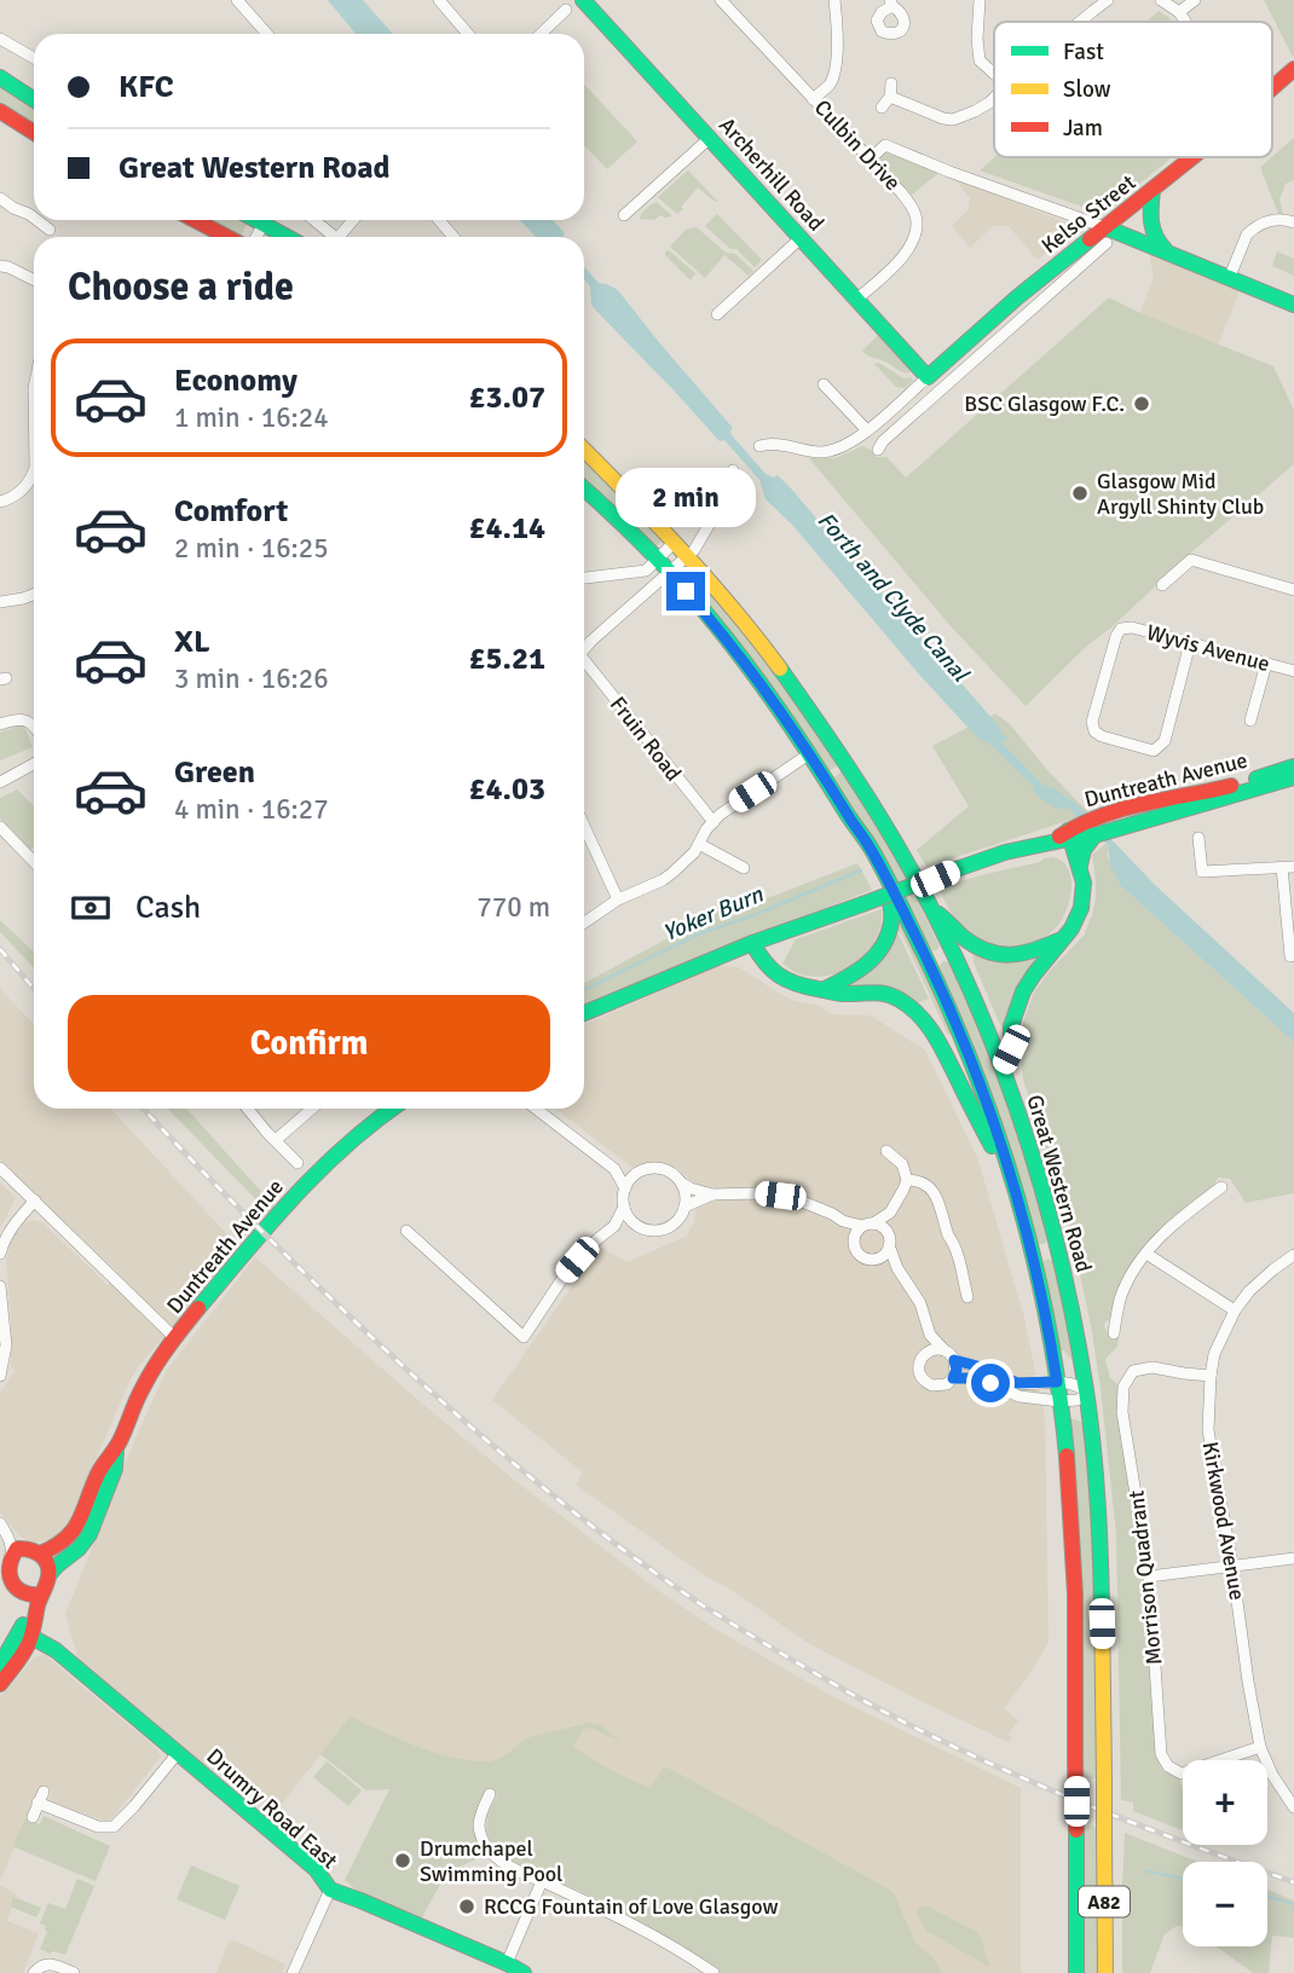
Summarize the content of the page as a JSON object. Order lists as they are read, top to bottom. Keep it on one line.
{"streets":{"main road":["Archerhill Road","Kelso Street","Duntreath Avenue","Great Western Road","Drumry Road East","A82"],"street":["Culbin Drive","Wyvis Avenue","Fruin Road","Kirkwood Avenue","Morrison Quadrant"]},"crossings":[["Culbin Drive","Archerhill Road"],["Archerhill Road","Kelso Street"],["Kirkwood Avenue","Morrison Quadrant"]],"water":["Forth and Clyde Canal","Yoker Burn"],"places":["BSC Glasgow F.C.","Glasgow Mid Argyll Shinty Club","Drumchapel Swimming Pool","RCCG Fountain of Love Glasgow"],"legend":["Fast","Slow","Jam"],"page":{"banner":["KFC","Great Western Road"],"heading":"Choose a ride","list":[{"name":"Economy","note":"1 min · 16:24","value":"£3.07"},{"name":"Comfort","note":"2 min · 16:25","value":"£4.14"},{"name":"XL","note":"3 min · 16:26","value":"£5.21"},{"name":"Green","note":"4 min · 16:27","value":"£4.03"}],"bubble":"2 min","pay":["Cash","770 m"],"buttons":"Confirm","map_buttons":["+","−"]}}
